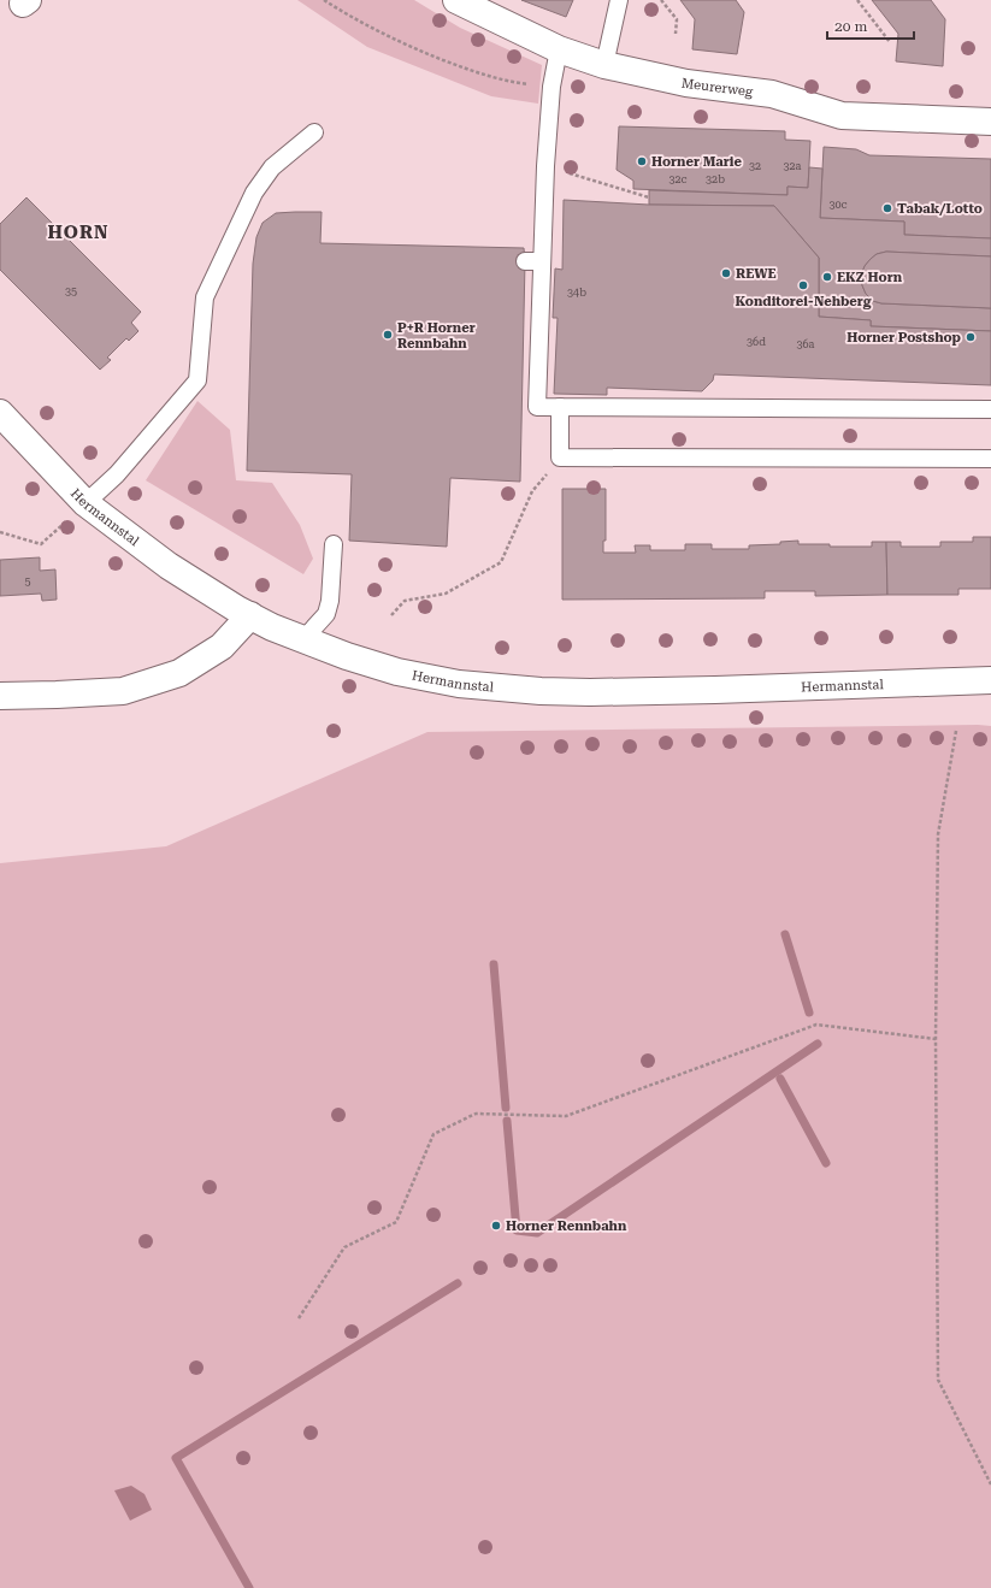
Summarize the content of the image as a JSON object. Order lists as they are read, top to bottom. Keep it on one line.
{"streets":{"street":["Meurerweg","Hermannstal"]},"districts":["HORN"],"places":["Horner Marie","Tabak/Lotto","REWE","EKZ Horn","Konditorei-Nehberg","P+R Horner Rennbahn","Horner Postshop","Horner Rennbahn"],"house_numbers":["32","32a","32c","32b","30c","35","34b","36d","36a","5"],"scale_bar":"20 m"}
